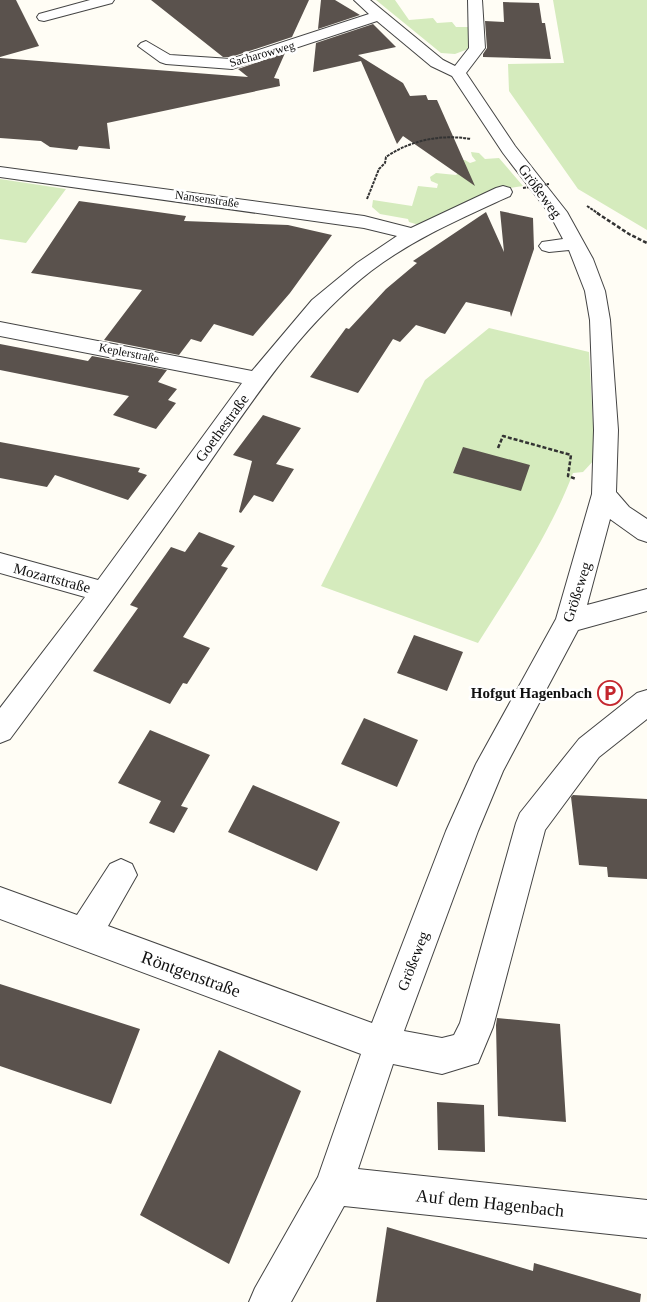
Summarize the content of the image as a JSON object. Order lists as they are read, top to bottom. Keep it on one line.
{"streets":{"street":["Sacharowweg","Größeweg","Nansenstraße","Keplerstraße","Goethestraße","Mozartstraße","Röntgenstraße","Auf dem Hagenbach"]},"crossings":[["Sacharowweg","Größeweg"],["Größeweg","Röntgenstraße"],["Größeweg","Auf dem Hagenbach"],["Nansenstraße","Goethestraße"],["Keplerstraße","Goethestraße"],["Goethestraße","Mozartstraße"]],"places":{"parking":["Hofgut Hagenbach"]}}
